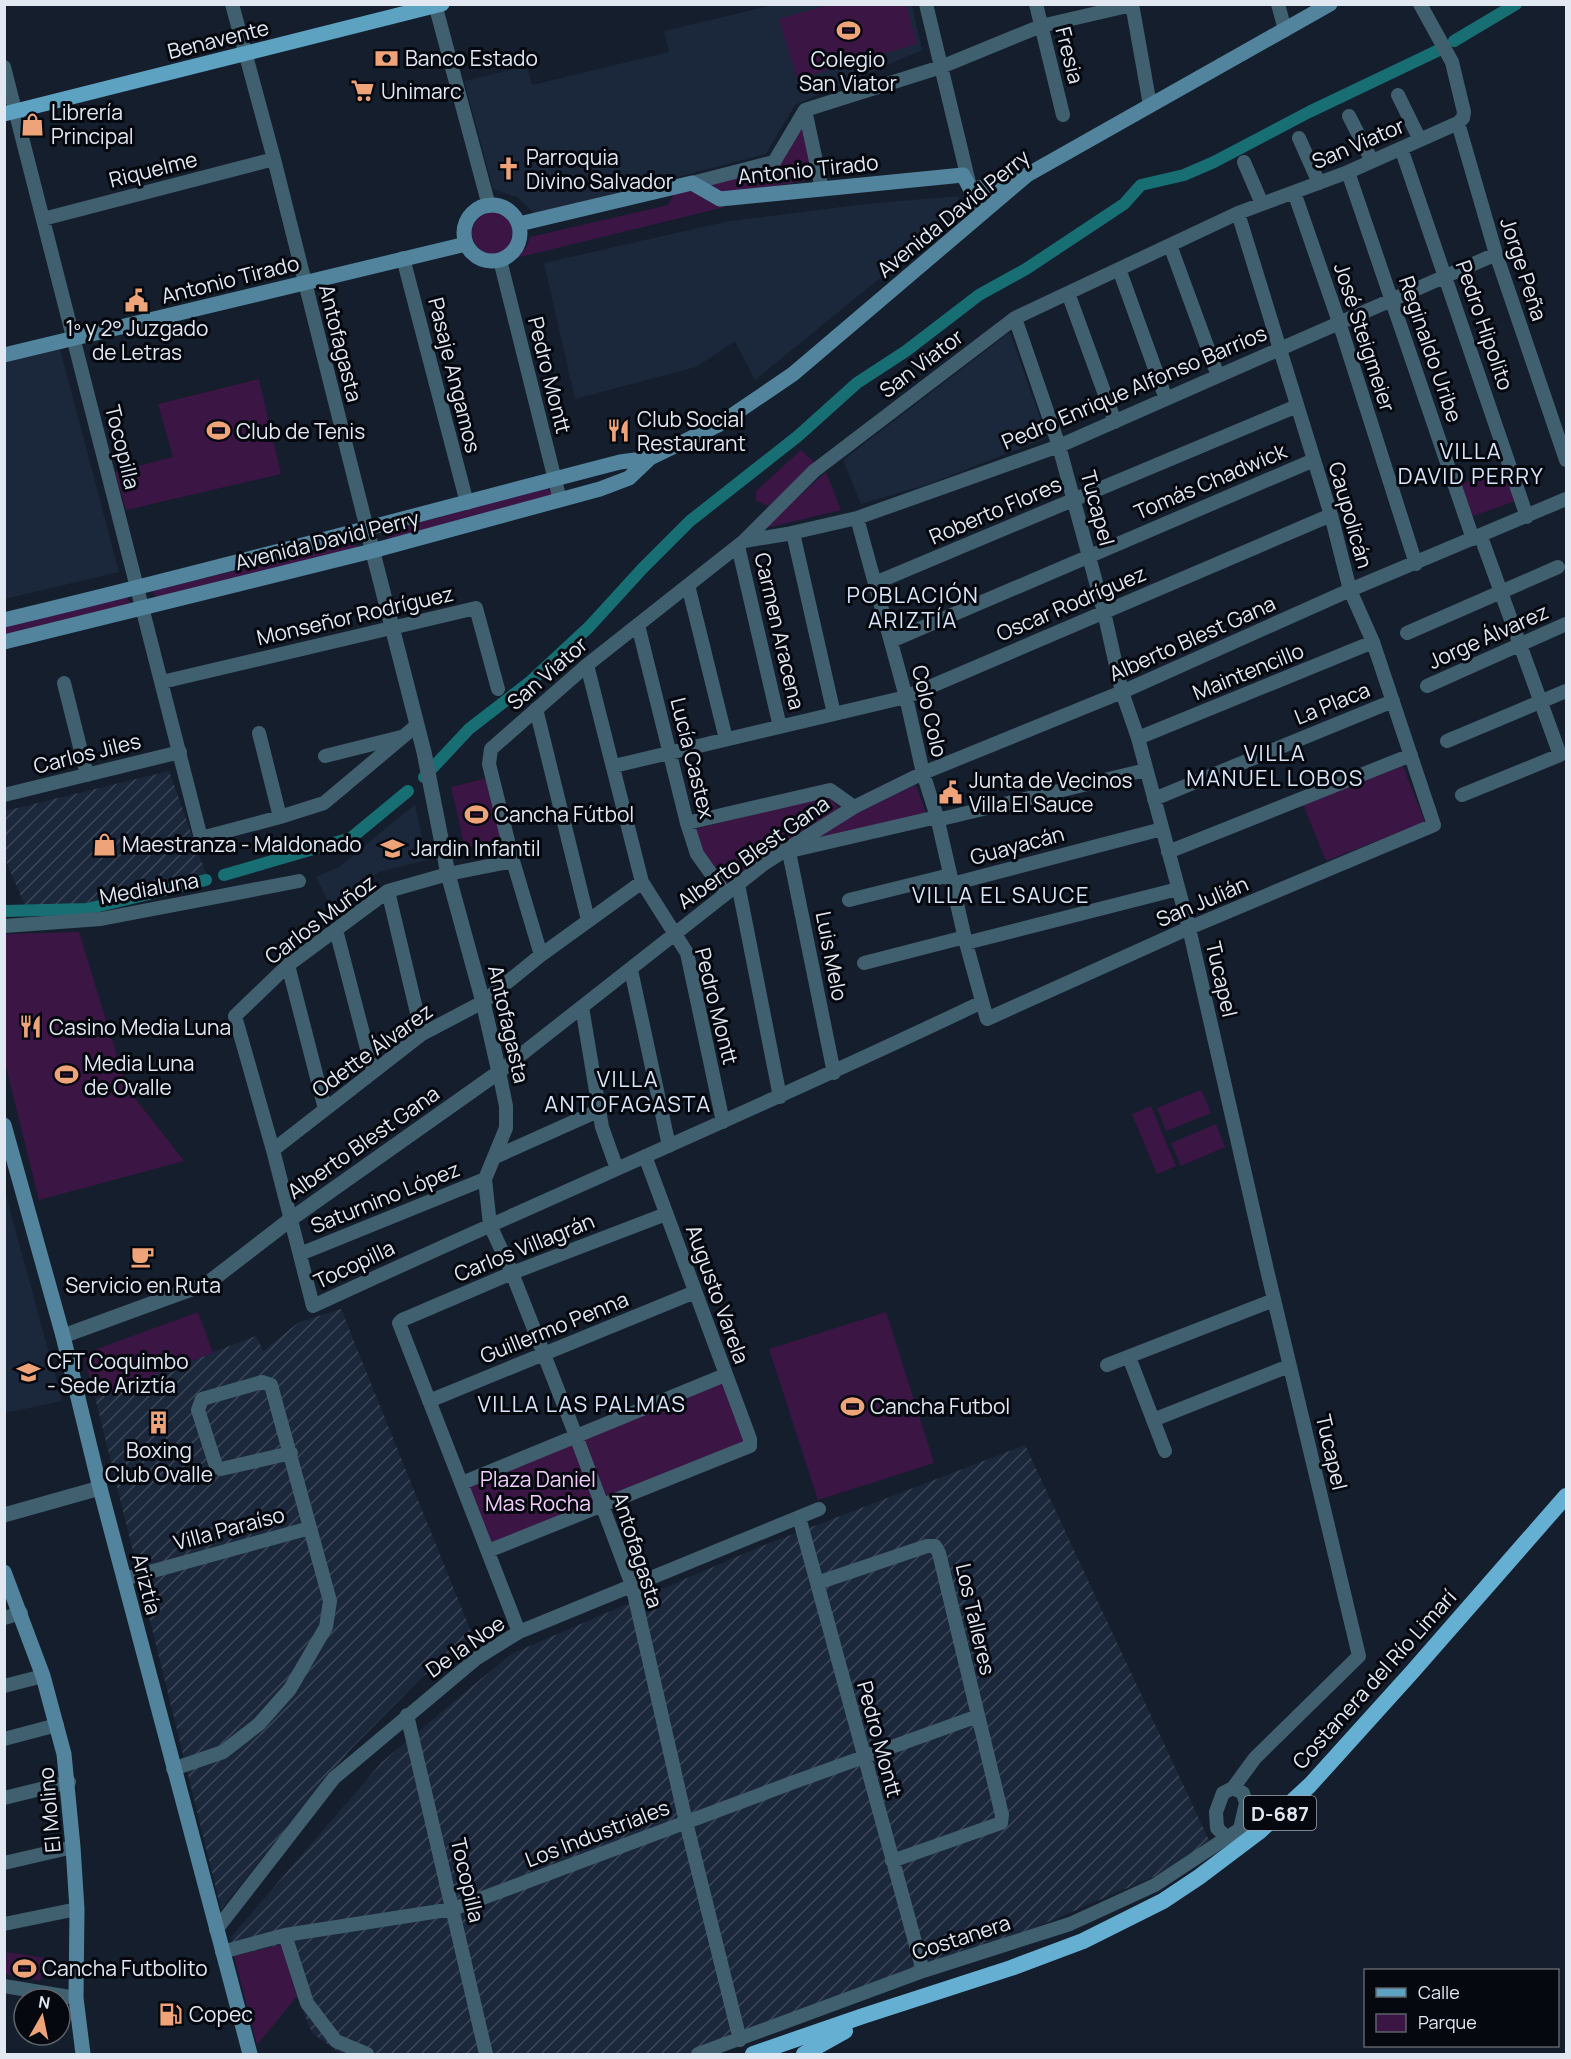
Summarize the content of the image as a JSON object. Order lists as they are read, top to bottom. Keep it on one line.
{"streets":{"highway":["Costanera del Río Limarí","D-687"],"main road":["Benavente","Antonio Tirado","Avenida David Perry","Ariztía","El Molino"],"street":["Fresia","San Viator","Riquelme","Jorge Peña","Pedro Hipolito","José Steigmeier","Antofagasta","Reginaldo Uribe","Pasaje Angamos","Pedro Montt","Pedro Enrique Alfonso Barrios","Tocopilla","Tomás Chadwick","Tucapel","Roberto Flores","Caupolicán","Oscar Rodríguez","Monseñor Rodríguez","Carmen Aracena","Jorge Álvarez","Alberto Blest Gana","Maintencillo","La Placa","Colo Colo","Carlos Jiles","Lucía Castex","Guayacán","Medialuna","San Julián","Carlos Muñoz","Luis Melo","Odette Álvarez","Saturnino López","Carlos Villagrán","Augusto Varela","Guillermo Penna","Villa Paraíso","Los Talleres","De la Noe","Los Industriales","Costanera"]},"crossings":[["Benavente","Antofagasta"],["Benavente","Tocopilla"],["San Viator","Jorge Peña"],["San Viator","Pedro Hipolito"],["San Viator","José Steigmeier"],["San Viator","Reginaldo Uribe"],["San Viator","Pedro Montt"],["San Viator","Pedro Enrique Alfonso Barrios"],["San Viator","Tucapel"],["San Viator","Caupolicán"],["San Viator","Carmen Aracena"],["San Viator","Lucía Castex"],["San Viator","Carlos Muñoz"],["Riquelme","Antofagasta"],["Riquelme","Tocopilla"],["Antonio Tirado","Antofagasta"],["Antonio Tirado","Pasaje Angamos"],["Antonio Tirado","Pedro Montt"],["Antonio Tirado","Tocopilla"],["Avenida David Perry","Antofagasta"],["Avenida David Perry","Pasaje Angamos"],["Avenida David Perry","Pedro Montt"],["Avenida David Perry","Tocopilla"],["Jorge Peña","Pedro Enrique Alfonso Barrios"],["Pedro Hipolito","Pedro Enrique Alfonso Barrios"],["Pedro Hipolito","Alberto Blest Gana"],["José Steigmeier","Pedro Enrique Alfonso Barrios"],["José Steigmeier","Alberto Blest Gana"],["Antofagasta","Tocopilla"],["Antofagasta","Monseñor Rodríguez"],["Antofagasta","Alberto Blest Gana"],["Antofagasta","Carlos Muñoz"],["Antofagasta","Odette Álvarez"],["Antofagasta","Saturnino López"],["Antofagasta","Carlos Villagrán"],["Antofagasta","Augusto Varela"],["Antofagasta","Guillermo Penna"],["Antofagasta","De la Noe"],["Antofagasta","Los Industriales"],["Antofagasta","Costanera"],["Reginaldo Uribe","Pedro Enrique Alfonso Barrios"],["Reginaldo Uribe","Jorge Álvarez"],["Reginaldo Uribe","Alberto Blest Gana"],["Pedro Montt","Oscar Rodríguez"],["Pedro Montt","Alberto Blest Gana"],["Pedro Montt","Odette Álvarez"],["Pedro Montt","Los Talleres"],["Pedro Montt","De la Noe"],["Pedro Montt","Los Industriales"],["Pedro Montt","Costanera"],["Pedro Enrique Alfonso Barrios","Tucapel"],["Pedro Enrique Alfonso Barrios","Caupolicán"],["Pedro Enrique Alfonso Barrios","Carmen Aracena"],["Pedro Enrique Alfonso Barrios","Colo Colo"],["Tocopilla","Monseñor Rodríguez"],["Tocopilla","Alberto Blest Gana"],["Tocopilla","Carlos Jiles"],["Tocopilla","Carlos Muñoz"],["Tocopilla","Odette Álvarez"],["Tocopilla","Saturnino López"],["Tocopilla","De la Noe"],["Tocopilla","Los Industriales"],["Tomás Chadwick","Tucapel"],["Tomás Chadwick","Caupolicán"],["Tomás Chadwick","Colo Colo"],["Tucapel","Roberto Flores"],["Tucapel","Oscar Rodríguez"],["Tucapel","Alberto Blest Gana"],["Tucapel","Maintencillo"],["Tucapel","La Placa"],["Tucapel","Guayacán"],["Tucapel","San Julián"],["Tucapel","Costanera"],["Roberto Flores","Caupolicán"],["Roberto Flores","Colo Colo"],["Caupolicán","Oscar Rodríguez"],["Caupolicán","Alberto Blest Gana"],["Caupolicán","Maintencillo"],["Caupolicán","La Placa"],["Caupolicán","San Julián"],["Oscar Rodríguez","Carmen Aracena"],["Oscar Rodríguez","Colo Colo"],["Oscar Rodríguez","Lucía Castex"],["Alberto Blest Gana","Colo Colo"],["Alberto Blest Gana","Lucía Castex"],["Alberto Blest Gana","Luis Melo"],["Alberto Blest Gana","Ariztía"],["Colo Colo","Guayacán"],["Colo Colo","San Julián"],["Carlos Villagrán","Augusto Varela"],["Carlos Villagrán","Guillermo Penna"],["Augusto Varela","Guillermo Penna"],["Villa Paraíso","Ariztía"],["Ariztía","De la Noe"],["Ariztía","Los Industriales"],["Los Talleres","Los Industriales"]],"districts":["VILLA DAVID PERRY","POBLACIÓN ARIZTÍA","VILLA MANUEL LOBOS","VILLA EL SAUCE","VILLA ANTOFAGASTA","VILLA LAS PALMAS"],"parks":["Plaza Daniel Mas Rocha"],"places":{"sports":["Colegio San Viator","Club de Tenis","Cancha Fútbol","Media Luna de Ovalle","Cancha Futbol","Cancha Futbolito"],"bank":["Banco Estado"],"supermarket":["Unimarc"],"shop":["Librería Principal","Maestranza - Maldonado"],"church":["Parroquia Divino Salvador"],"public building":["1º y 2° Juzgado de Letras","Junta de Vecinos Villa El Sauce"],"restaurant":["Club Social Restaurant","Casino Media Luna"],"school or university":["Jardin Infantil","CFT Coquimbo - Sede Ariztía"],"cafe":["Servicio en Ruta"],"building":["Boxing Club Ovalle"],"fuel station":["Copec"]},"legend":["Calle","Parque"],"north":"top"}
